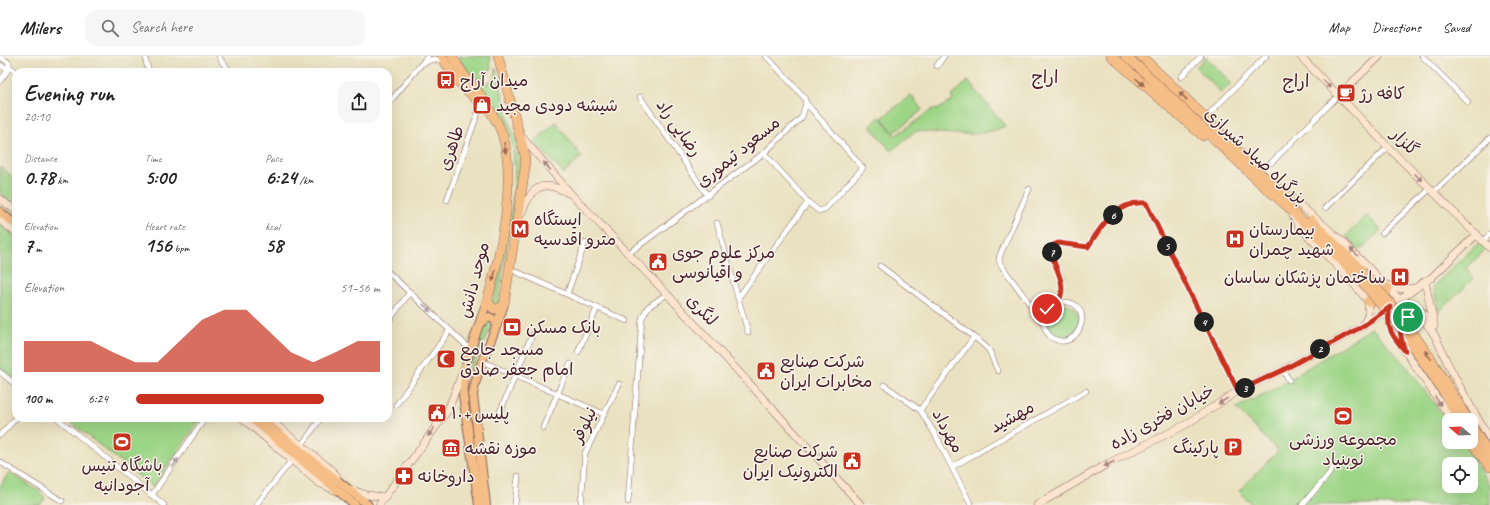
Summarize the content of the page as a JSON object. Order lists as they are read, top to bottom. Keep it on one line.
{"streets":{"highway":["بزرگراه صیاد شیرازی","موحد دانش"],"main road":["گلزار","لنگری","خیابان فخری زاده"],"street":["رضایی راد","طاهری","مسعود تیموری","مهشید","نیلوفر","مهرداد"]},"crossings":[["رضایی راد","مسعود تیموری"],["گلزار","خیابان فخری زاده"],["مسعود تیموری","لنگری"],["موحد دانش","لنگری"],["مهشید","مهرداد"]],"one_way":["گلزار","خیابان فخری زاده"],"districts":["اراج","اراج"],"places":{"bus stop":["میدان آراج"],"cafe":["کافه رژ"],"shop":["شیشه دودی مجید"],"metro station":["ایستگاه مترو اقدسیه"],"hospital":["بیمارستان شهید چمران","ساختمان پزشکان ساسان"],"public building":["مرکز علوم جوی و اقیانوسی","شرکت صنایع مخابرات ایران","پلیس +۱۰","شرکت صنایع الکترونیک ایران"],"bank":["بانک مسکن"],"mosque":["مسجد جامع امام جعفر صادق"],"sports":["مجموعه ورزشی نوبنیاد","باشگاه تنیس آجودانیه"],"parking":["پارکینگ"],"museum":["موزه نقشه"],"pharmacy":["داروخانه"]},"north":"left","page":{"header":"Milers","search":"Search here","nav":["Map","Directions","Saved"],"heading":["Evening run","20:10"],"stats":[["Distance","0.78 km"],["Time","5:00"],["Pace","6:24 /km"],["Elevation","7 m"],["Heart rate","156 bpm"],["kcal","58"]],"pins":["6","5","7","4","2","3"],"chart":["Elevation","51–56 m"],"list":[{"name":"100 m","note":"6:24"}]}}
